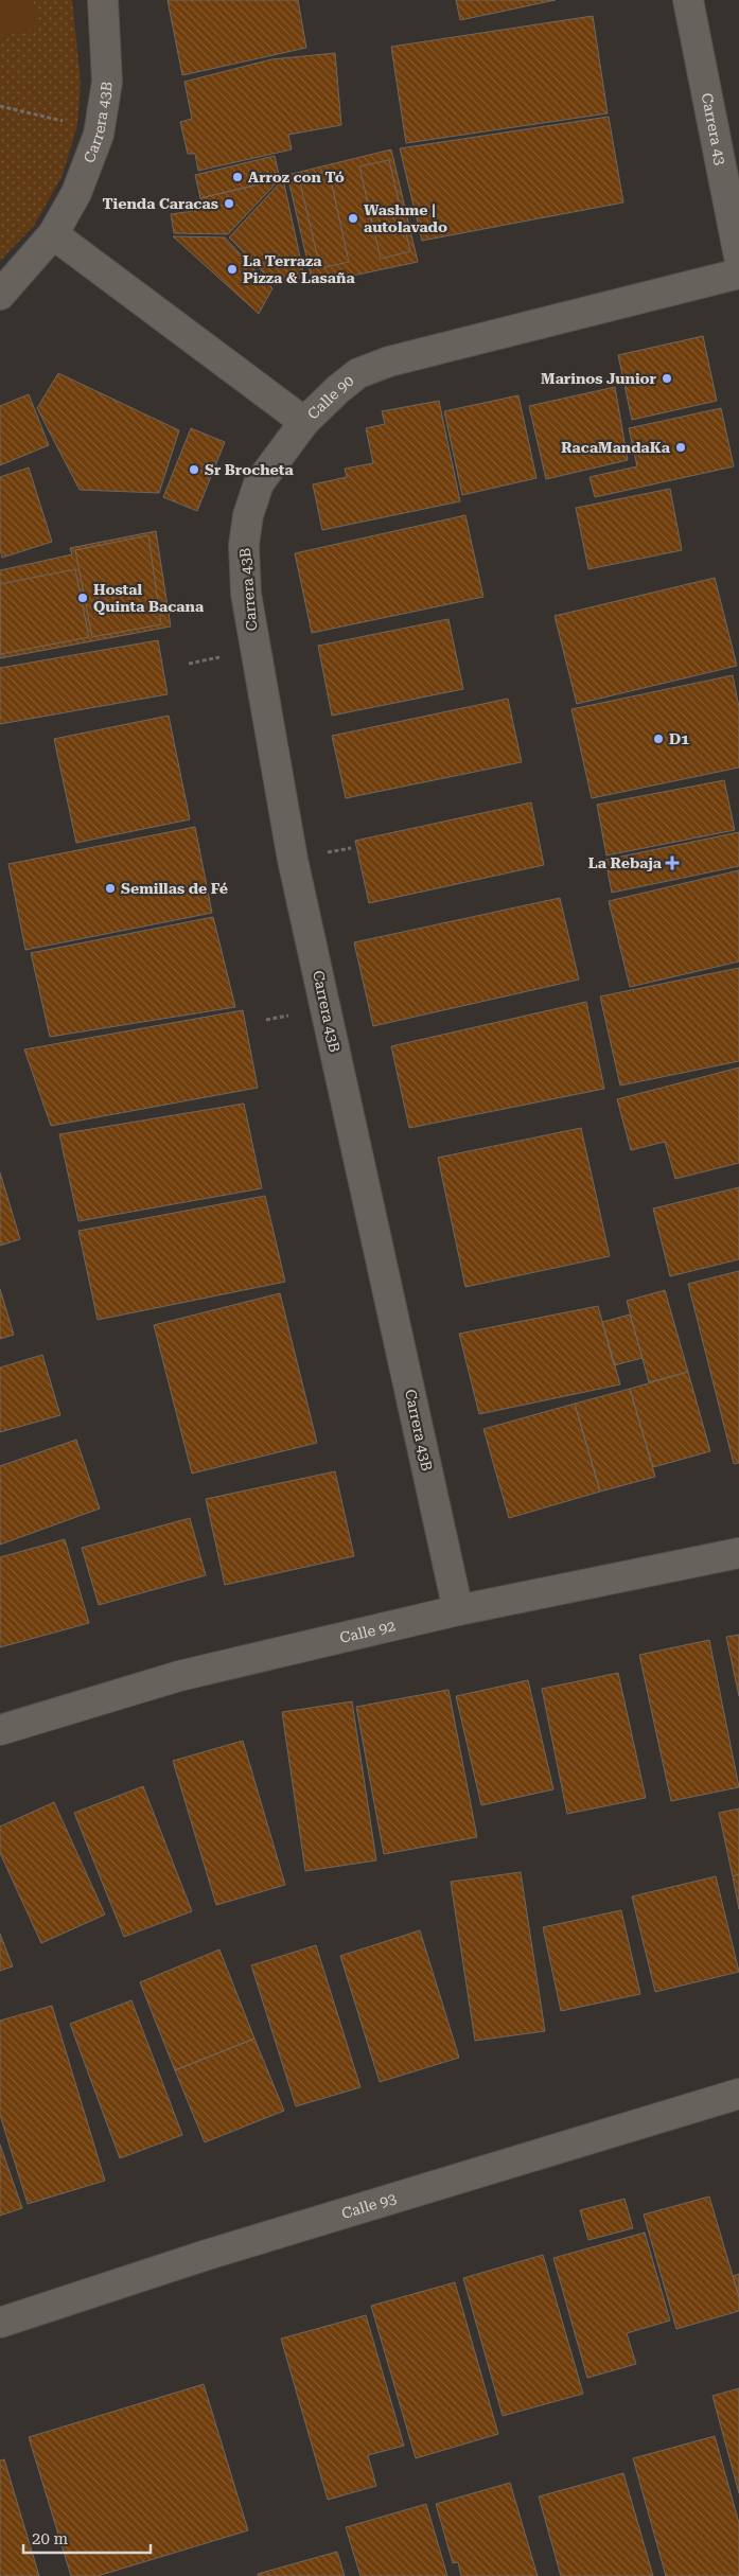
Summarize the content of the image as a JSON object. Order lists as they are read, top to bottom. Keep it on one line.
{"streets":{"street":["Carrera 43B","Carrera 43","Calle 90","Calle 92","Calle 93"]},"crossings":[["Carrera 43B","Calle 90"],["Carrera 43B","Calle 92"]],"places":{"other":["Arroz con Tó","Tienda Caracas","Washme | autolavado","La Terraza Pizza & Lasaña","Marinos Junior","RacaMandaKa","Sr Brocheta","Hostal Quinta Bacana","D1","Semillas de Fé"],"health":["La Rebaja"]},"scale_bar":"20 m"}
